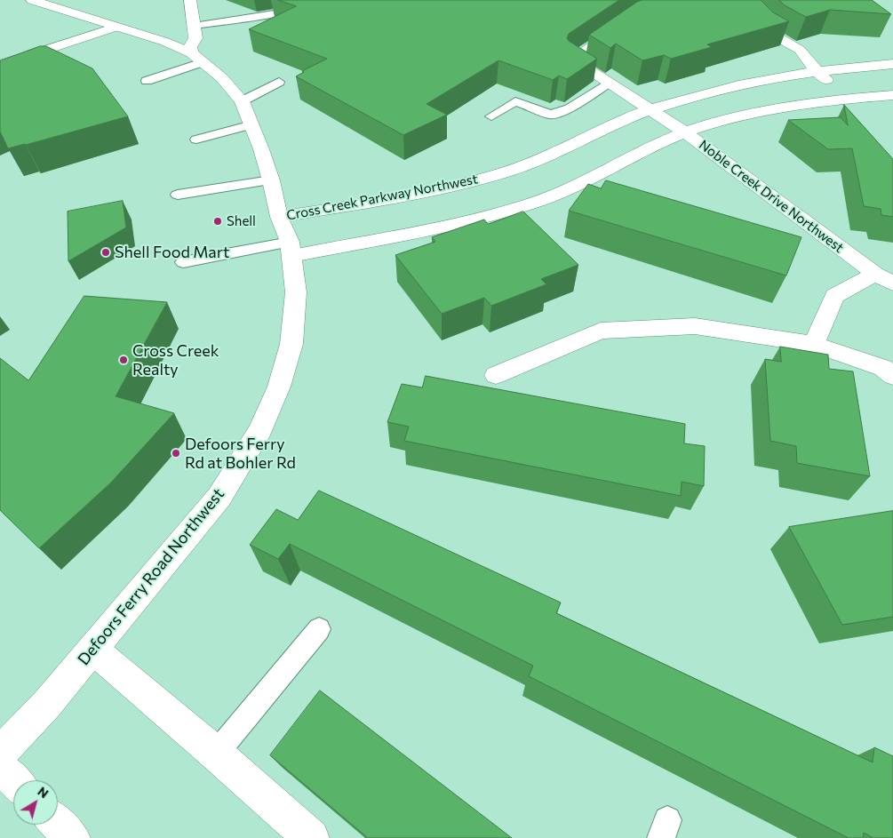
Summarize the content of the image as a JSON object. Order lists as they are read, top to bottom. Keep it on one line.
{"streets":{"street":["Noble Creek Drive Northwest","Cross Creek Parkway Northwest","Defoors Ferry Road Northwest"]},"crossings":[["Noble Creek Drive Northwest","Cross Creek Parkway Northwest"],["Cross Creek Parkway Northwest","Defoors Ferry Road Northwest"]],"places":["Shell","Shell Food Mart","Cross Creek Realty","Defoors Ferry Rd at Bohler Rd"],"north":"top right"}
